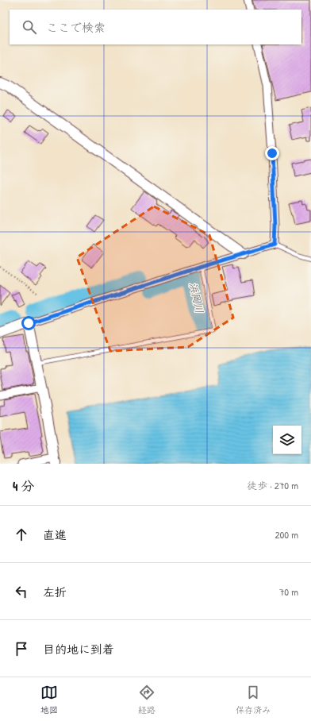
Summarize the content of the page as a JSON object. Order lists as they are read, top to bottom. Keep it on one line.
{"water":["浜岡川"],"page":{"search":"ここで検索","heading":["4 分","徒歩 · 270 m"],"list":[["直進","200 m"],["左折","70 m"],"目的地に到着"],"nav":["地図","経路","保存済み"]}}
